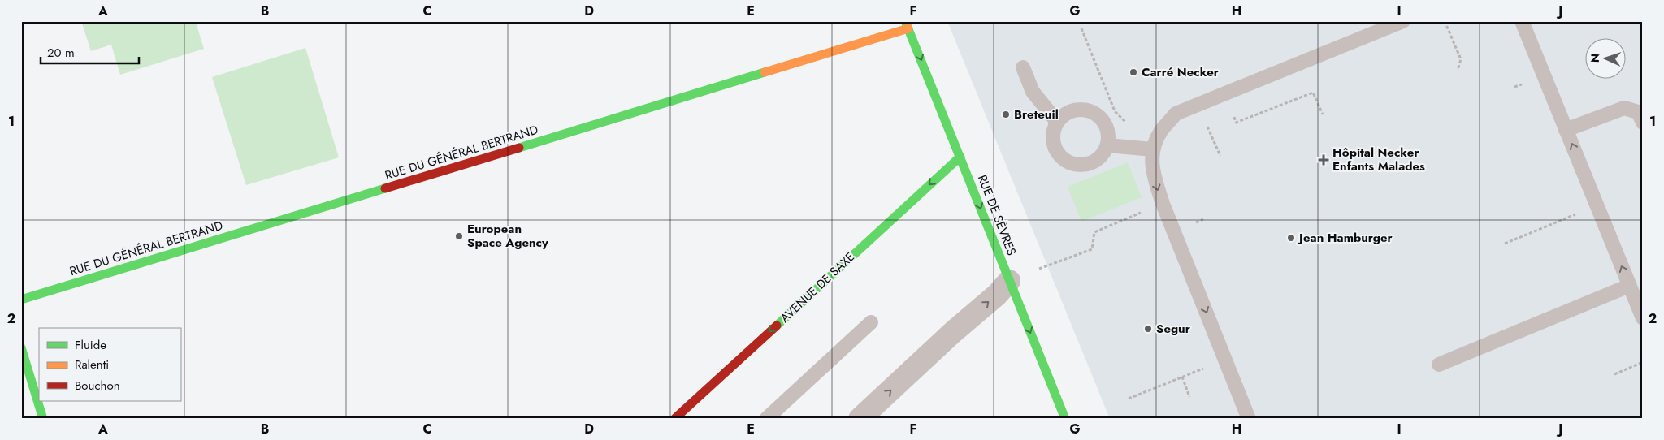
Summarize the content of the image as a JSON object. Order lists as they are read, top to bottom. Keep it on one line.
{"streets":{"street":["RUE DU GÉNÉRAL BERTRAND","RUE DE SÈVRES","AVENUE DE SAXE"]},"crossings":[["RUE DU GÉNÉRAL BERTRAND","RUE DE SÈVRES"],["RUE DE SÈVRES","AVENUE DE SAXE"]],"one_way":["RUE DE SÈVRES","AVENUE DE SAXE"],"places":{"other":["Carré Necker","Breteuil","European Space Agency","Jean Hamburger","Segur"],"health":["Hôpital Necker Enfants Malades"]},"legend":["Fluide","Ralenti","Bouchon"],"scale_bar":"20 m","north":"left","grid":{"columns":["A","B","C","D","E","F","G","H","I","J"],"rows":["1","2"]}}
